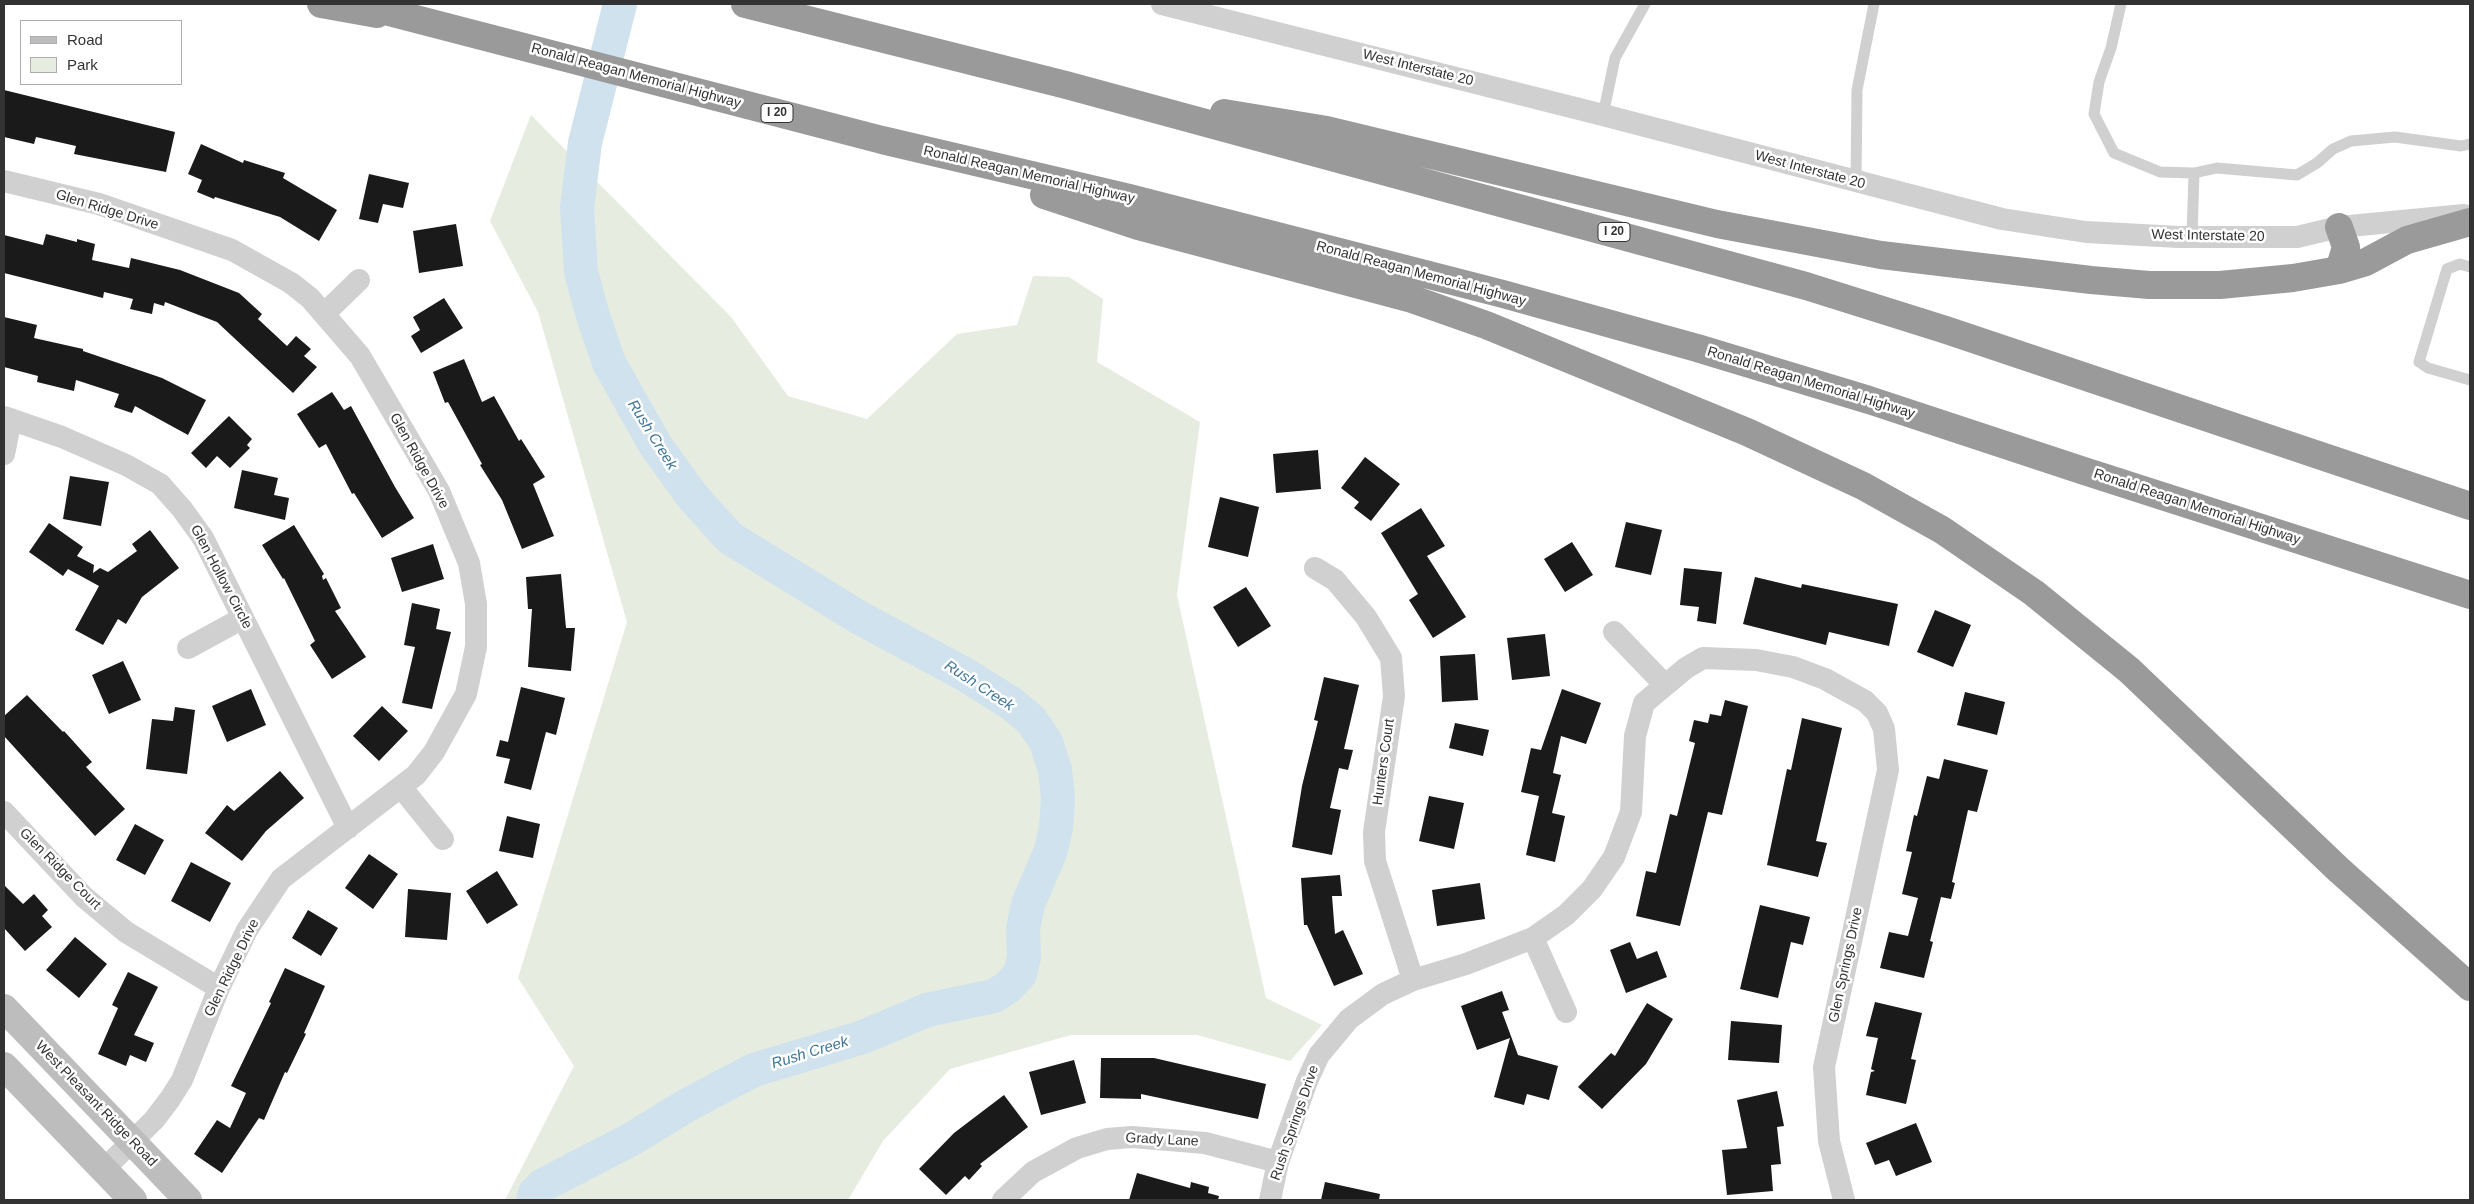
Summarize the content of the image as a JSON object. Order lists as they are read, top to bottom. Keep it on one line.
{"streets":{"highway":["Ronald Reagan Memorial Highway","I 20"],"main road":["West Pleasant Ridge Road"],"street":["West Interstate 20","Glen Ridge Drive","Glen Hollow Circle","Hunters Court","Glen Ridge Court","Glen Springs Drive","Rush Springs Drive","Grady Lane"]},"crossings":[["Glen Ridge Drive","Glen Hollow Circle"],["Glen Ridge Drive","Glen Ridge Court"],["Glen Ridge Drive","West Pleasant Ridge Road"],["Hunters Court","Rush Springs Drive"],["Glen Springs Drive","Rush Springs Drive"],["Rush Springs Drive","Grady Lane"]],"water":["Rush Creek"],"legend":["Road","Park"]}
